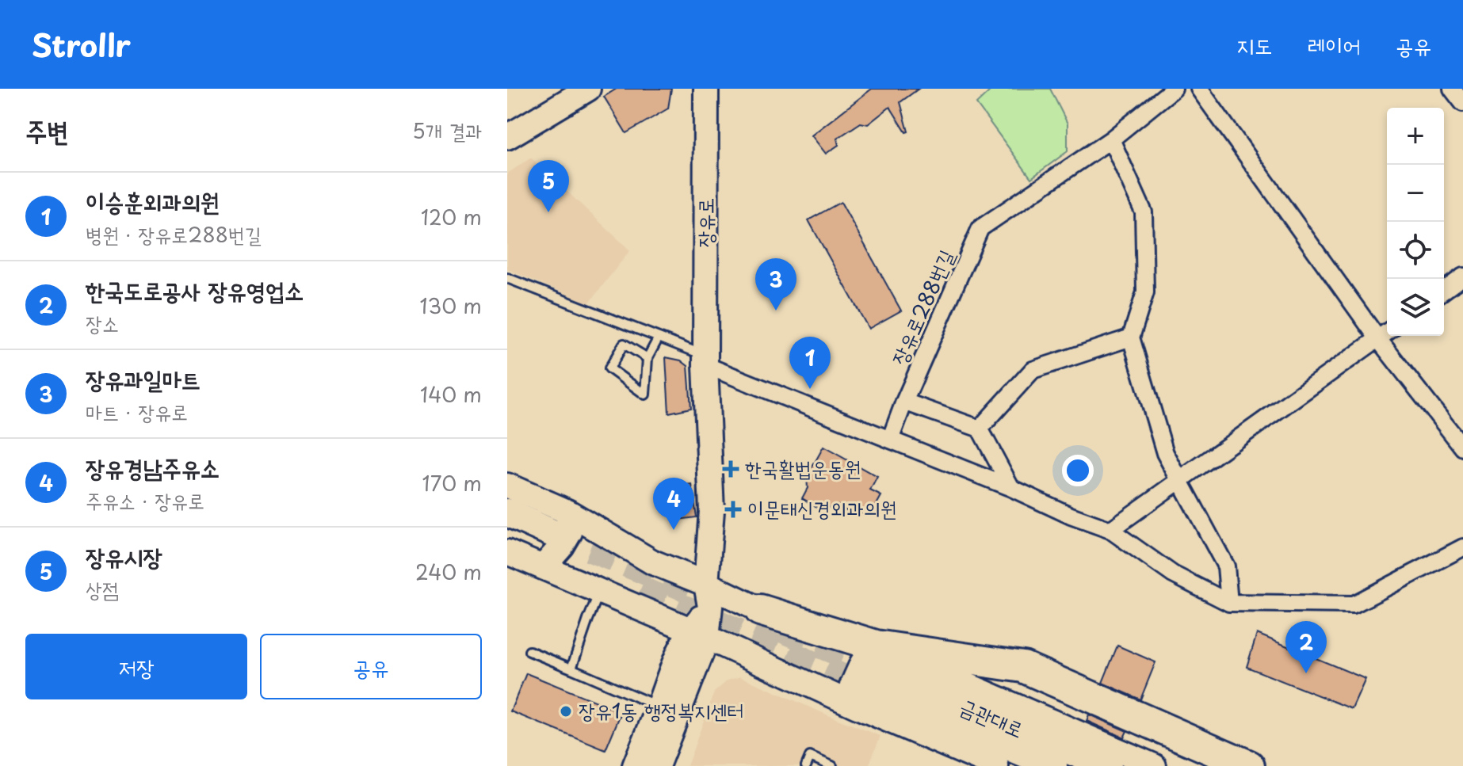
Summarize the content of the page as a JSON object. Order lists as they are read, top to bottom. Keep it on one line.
{"streets":{"main road":["장유로","금관대로"],"street":["장유로288번길"]},"places":{"health":["한국활법운동원","이문태신경외과의원"],"other":["장유1동 행정복지센터"]},"page":{"header":"Strollr","nav":["지도","레이어","공유"],"heading":["주변","5개 결과"],"map_buttons":["+","−"],"pins":["5","3","1","4","2"],"list":[{"mark":"1","name":"이승훈외과의원","note":"병원 · 장유로288번길","value":"120 m"},{"mark":"2","name":"한국도로공사 장유영업소","note":"장소","value":"130 m"},{"mark":"3","name":"장유과일마트","note":"마트 · 장유로","value":"140 m"},{"mark":"4","name":"장유경남주유소","note":"주유소 · 장유로","value":"170 m"},{"mark":"5","name":"장유시장","note":"상점","value":"240 m"}],"buttons":["저장","공유"]}}
